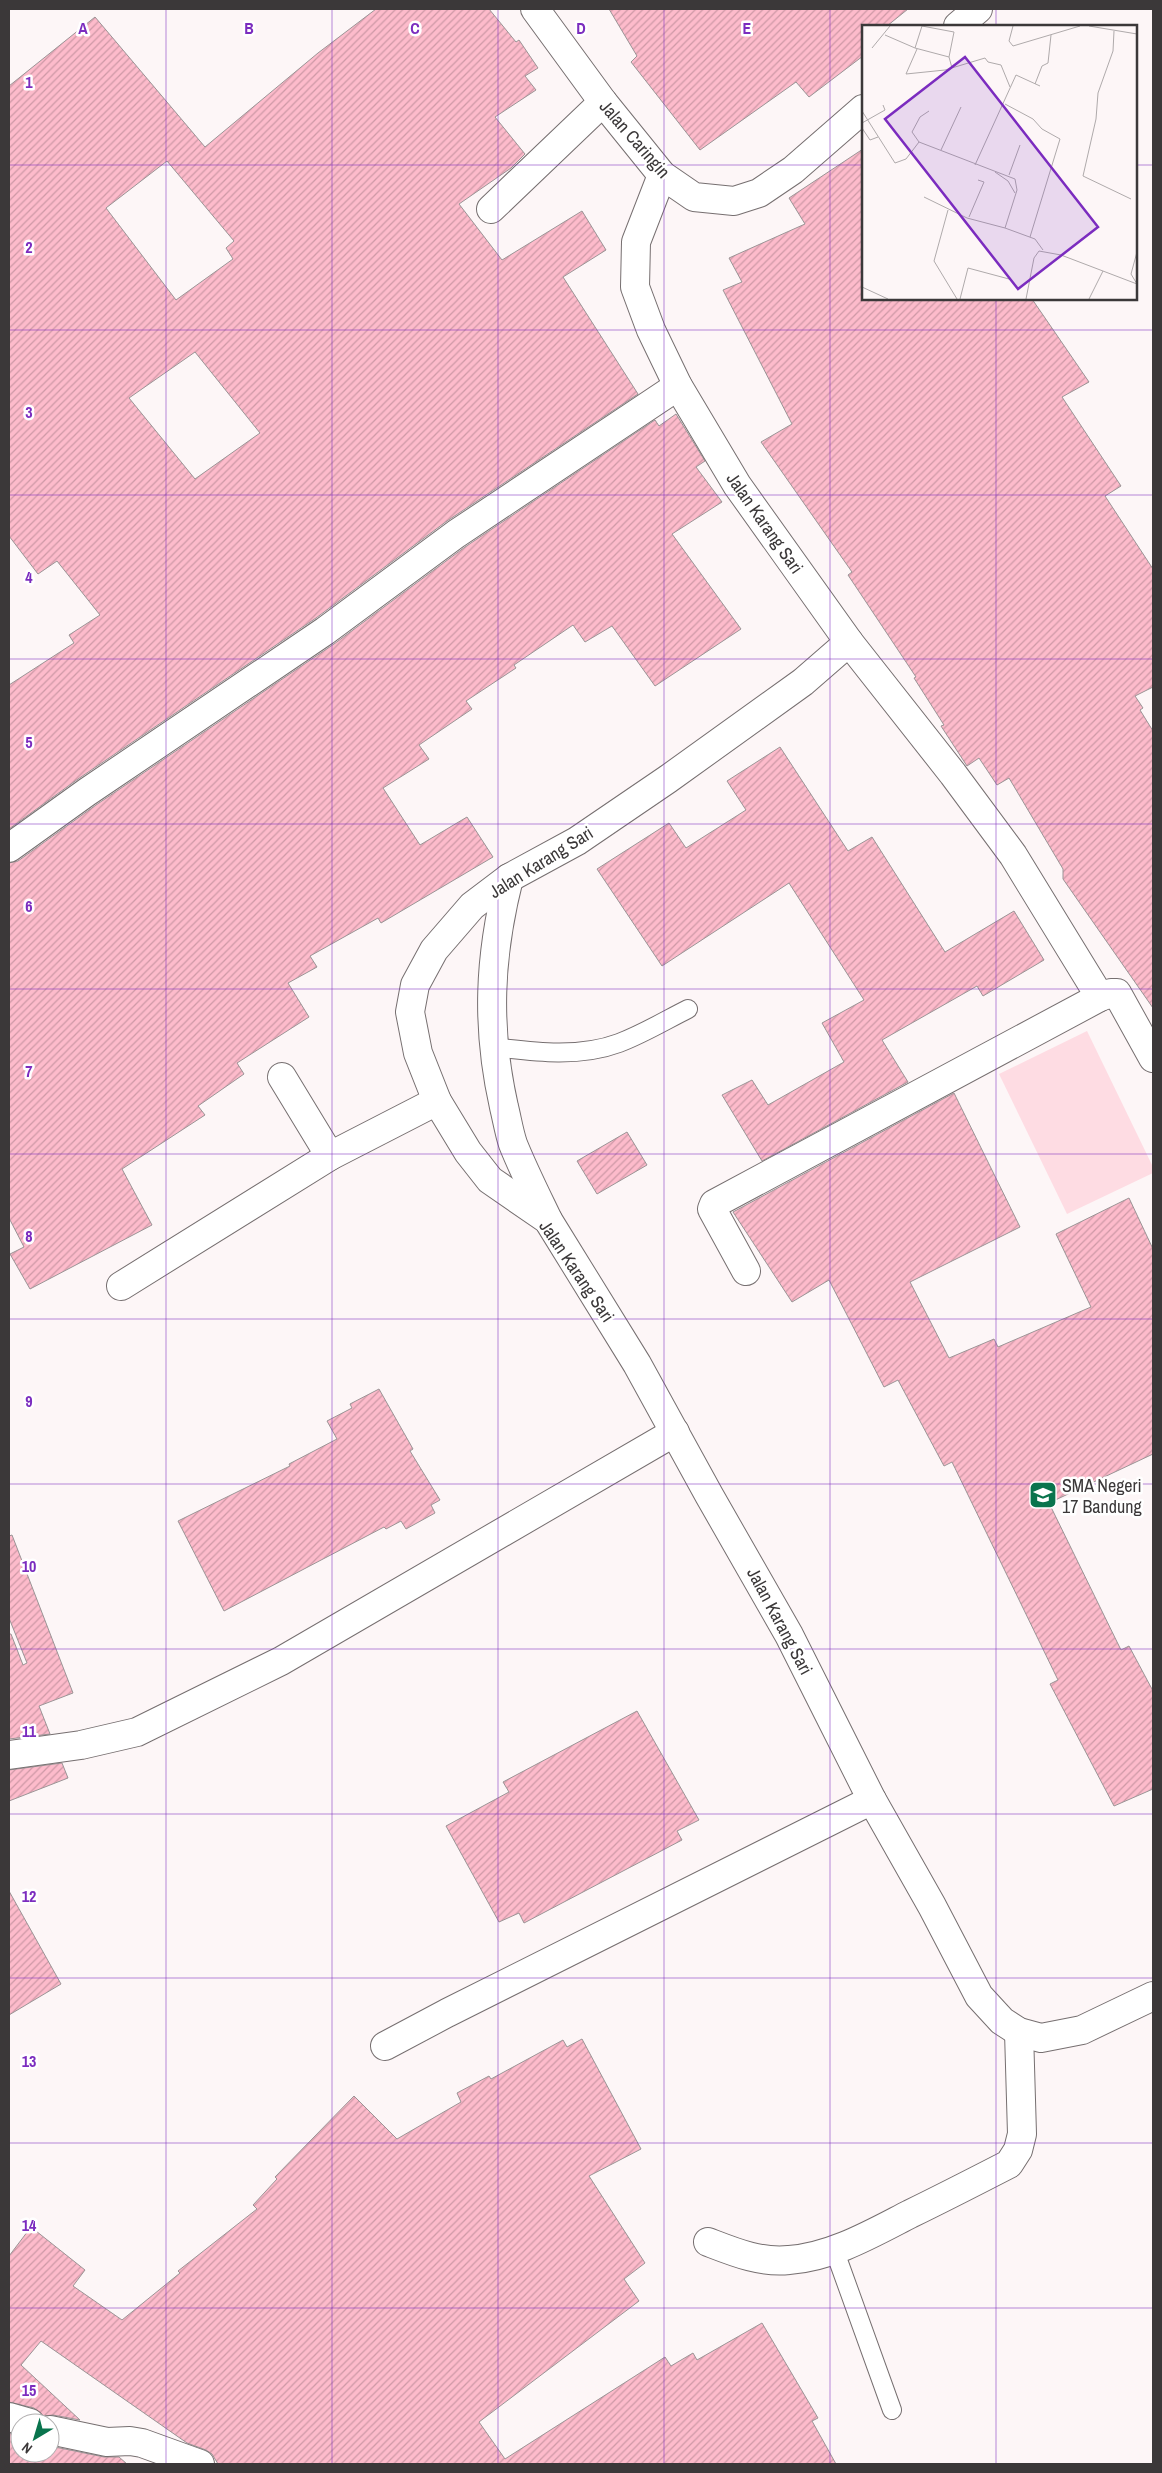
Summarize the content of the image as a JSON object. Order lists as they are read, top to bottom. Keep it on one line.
{"streets":{"street":["Jalan Caringin","Jalan Karang Sari"]},"crossings":[["Jalan Caringin","Jalan Karang Sari"]],"places":{"school or university":["SMA Negeri 17 Bandung"]},"north":"bottom left","grid":{"columns":["A","B","C","D","E"],"rows":["1","2","3","4","5","6","7","8","9","10","11","12","13","14","15"]}}
